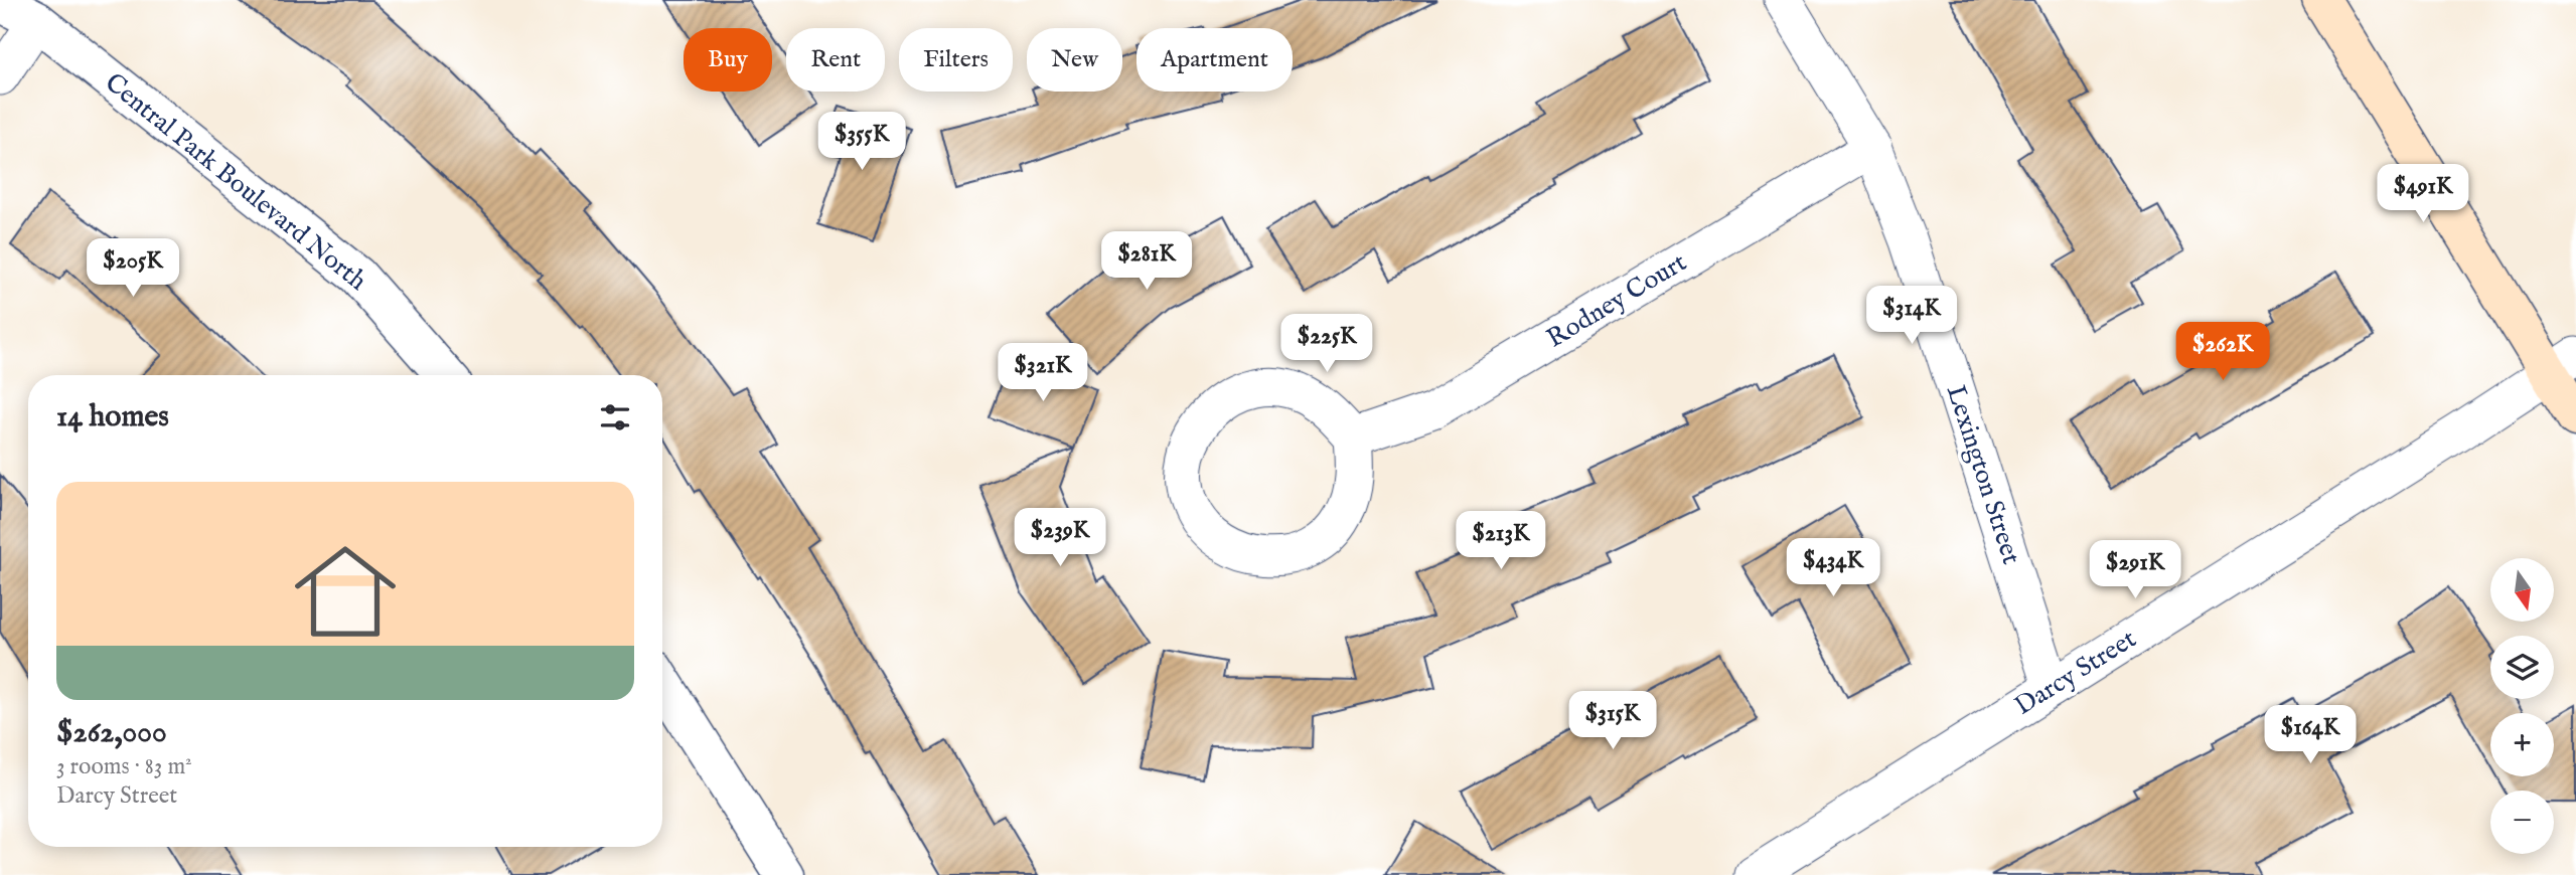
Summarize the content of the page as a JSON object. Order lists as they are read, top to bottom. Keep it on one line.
{"streets":{"street":["Central Park Boulevard North","Rodney Court","Lexington Street","Darcy Street"]},"crossings":[["Rodney Court","Lexington Street"],["Lexington Street","Darcy Street"]],"north":"bottom","page":{"chip":["Buy","Rent","Filters","New","Apartment"],"price":["$355K","$491K","$281K","$205K","$314K","$225K","$262K","$321K","$239K","$213K","$434K","$291K","$315K","$164K"],"heading":"14 homes","list":[{"name":"$262,000","note":"3 rooms · 83 m² · Darcy Street"}],"map_buttons":["+","−"]}}
